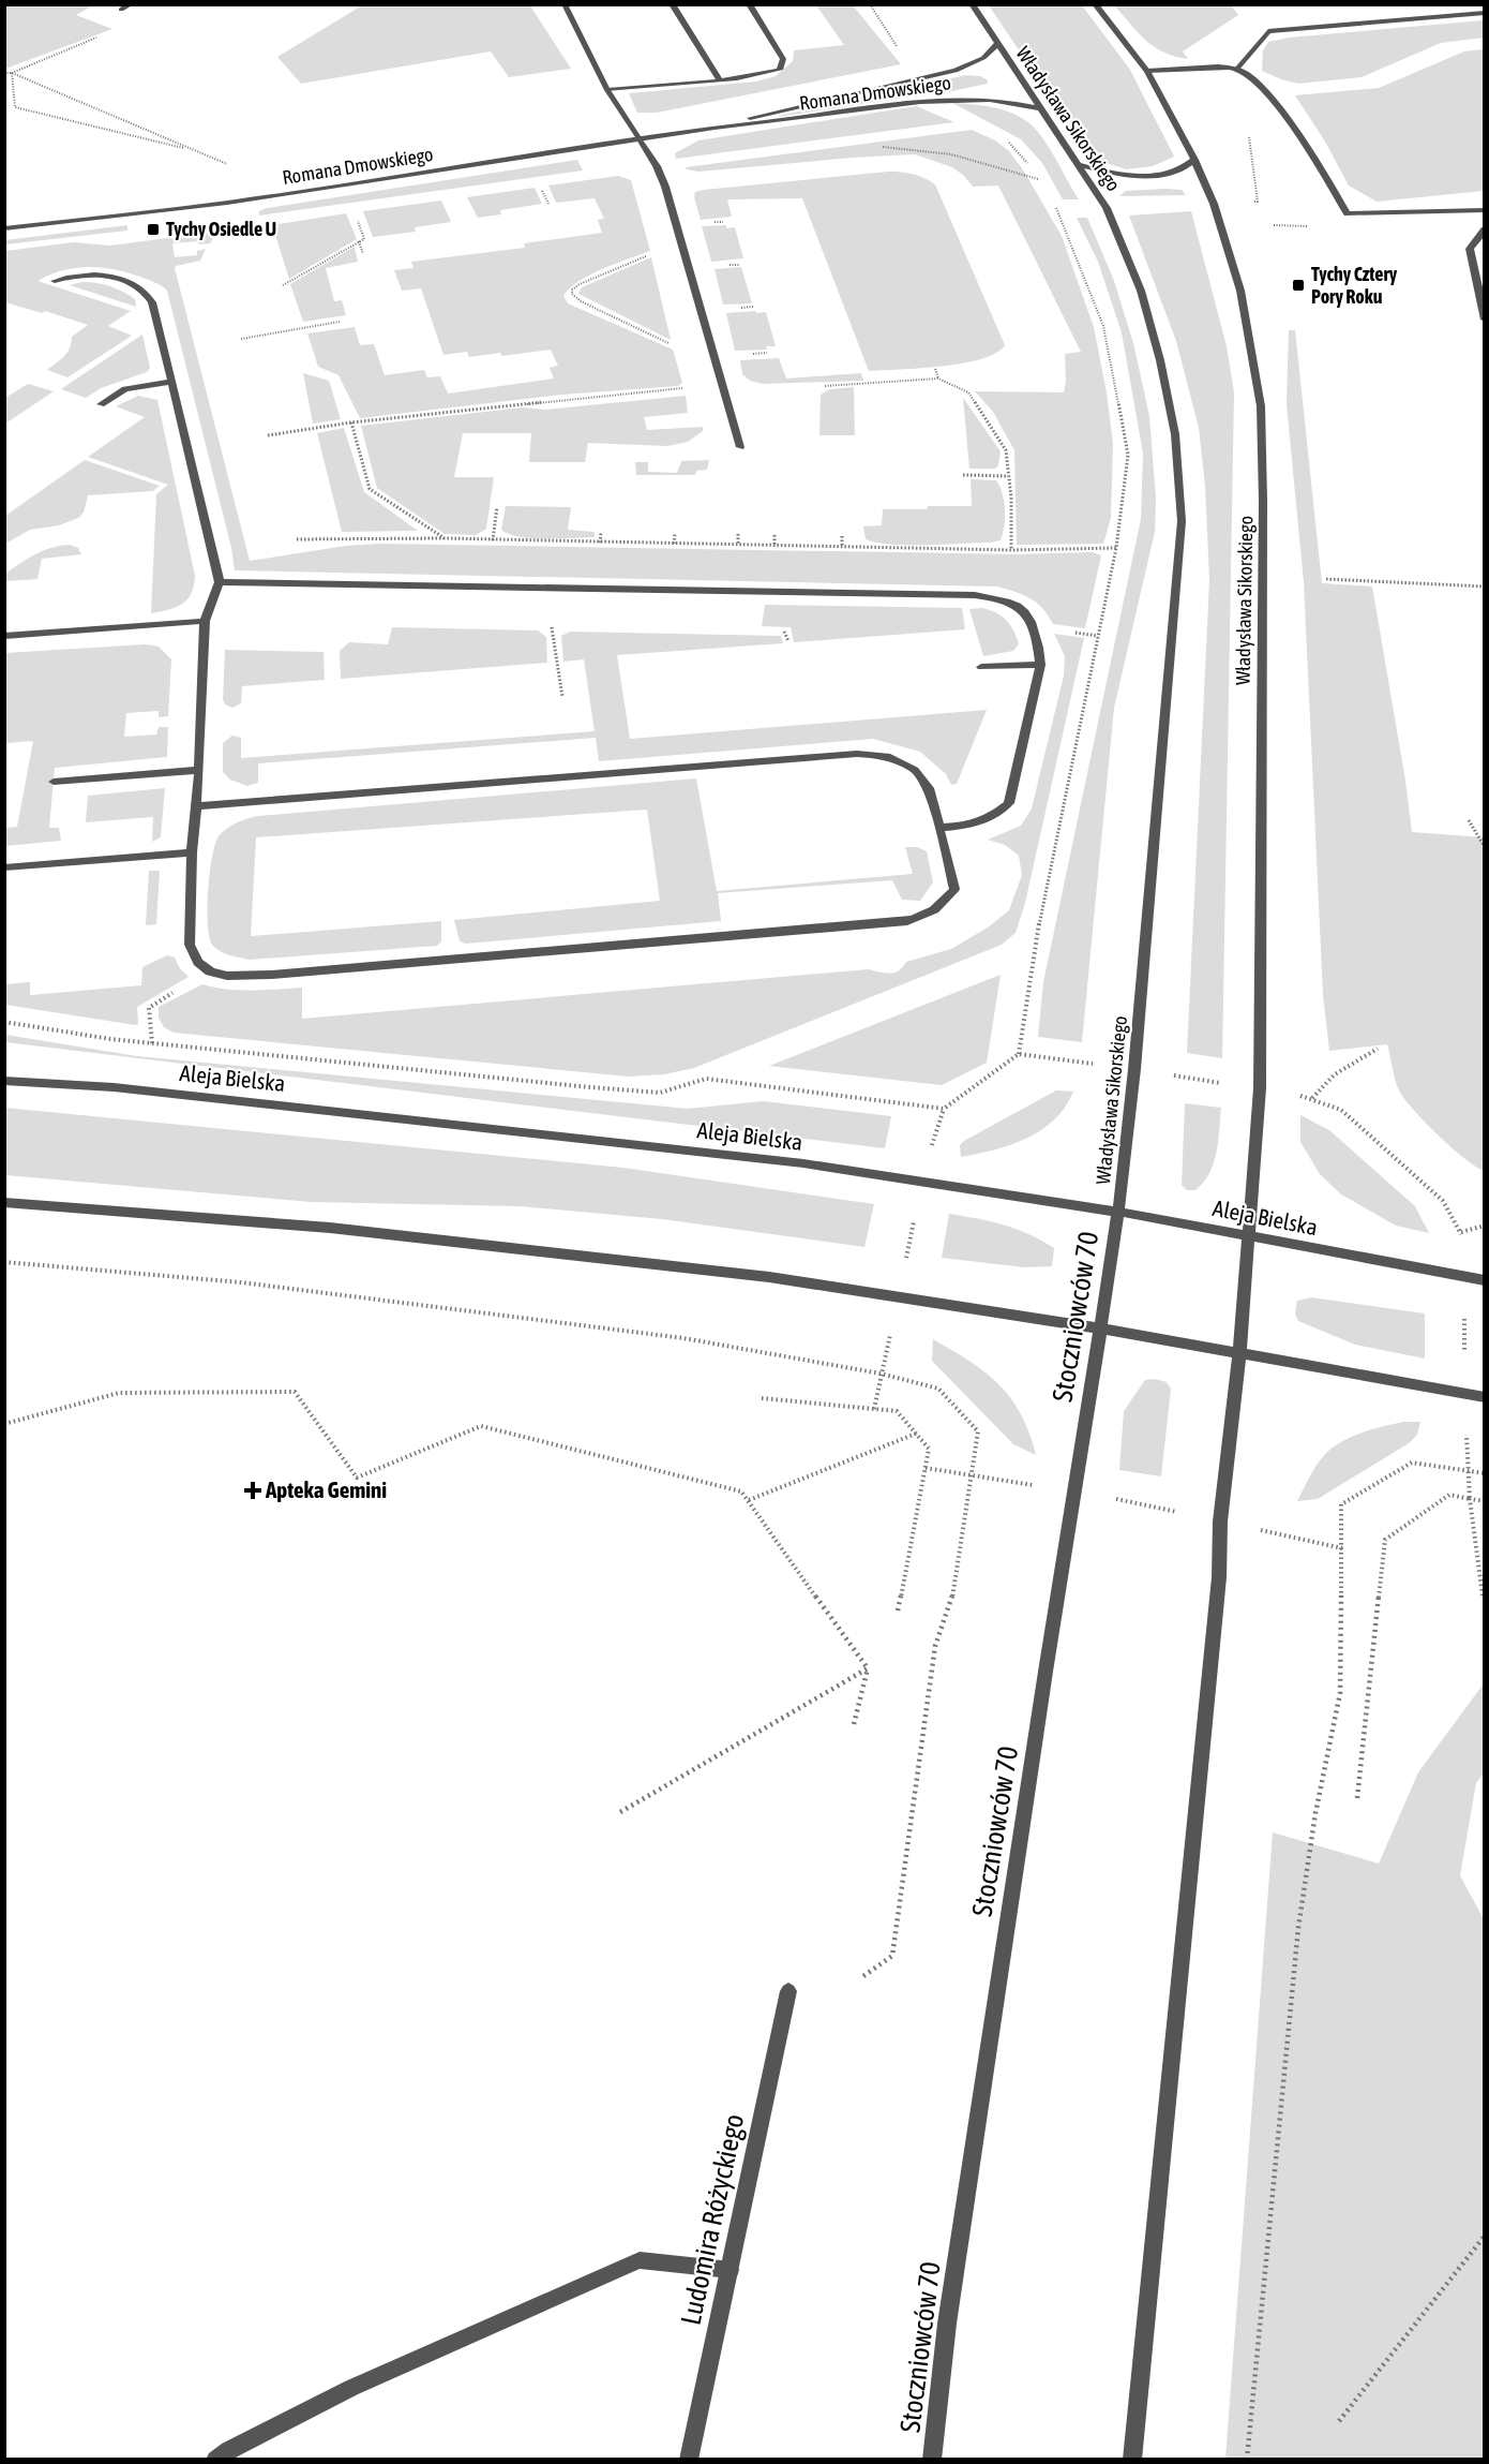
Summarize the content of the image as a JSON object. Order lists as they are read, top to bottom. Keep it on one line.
{"streets":{"street":["Romana Dmowskiego","Władysława Sikorskiego","Aleja Bielska","Stoczniowców 70","Ludomira Różyckiego"]},"crossings":[["Romana Dmowskiego","Władysława Sikorskiego"],["Władysława Sikorskiego","Aleja Bielska"],["Władysława Sikorskiego","Stoczniowców 70"],["Aleja Bielska","Stoczniowców 70"]],"places":{"transit":["Tychy Osiedle U","Tychy Cztery Pory Roku"],"health":["Apteka Gemini"]}}
